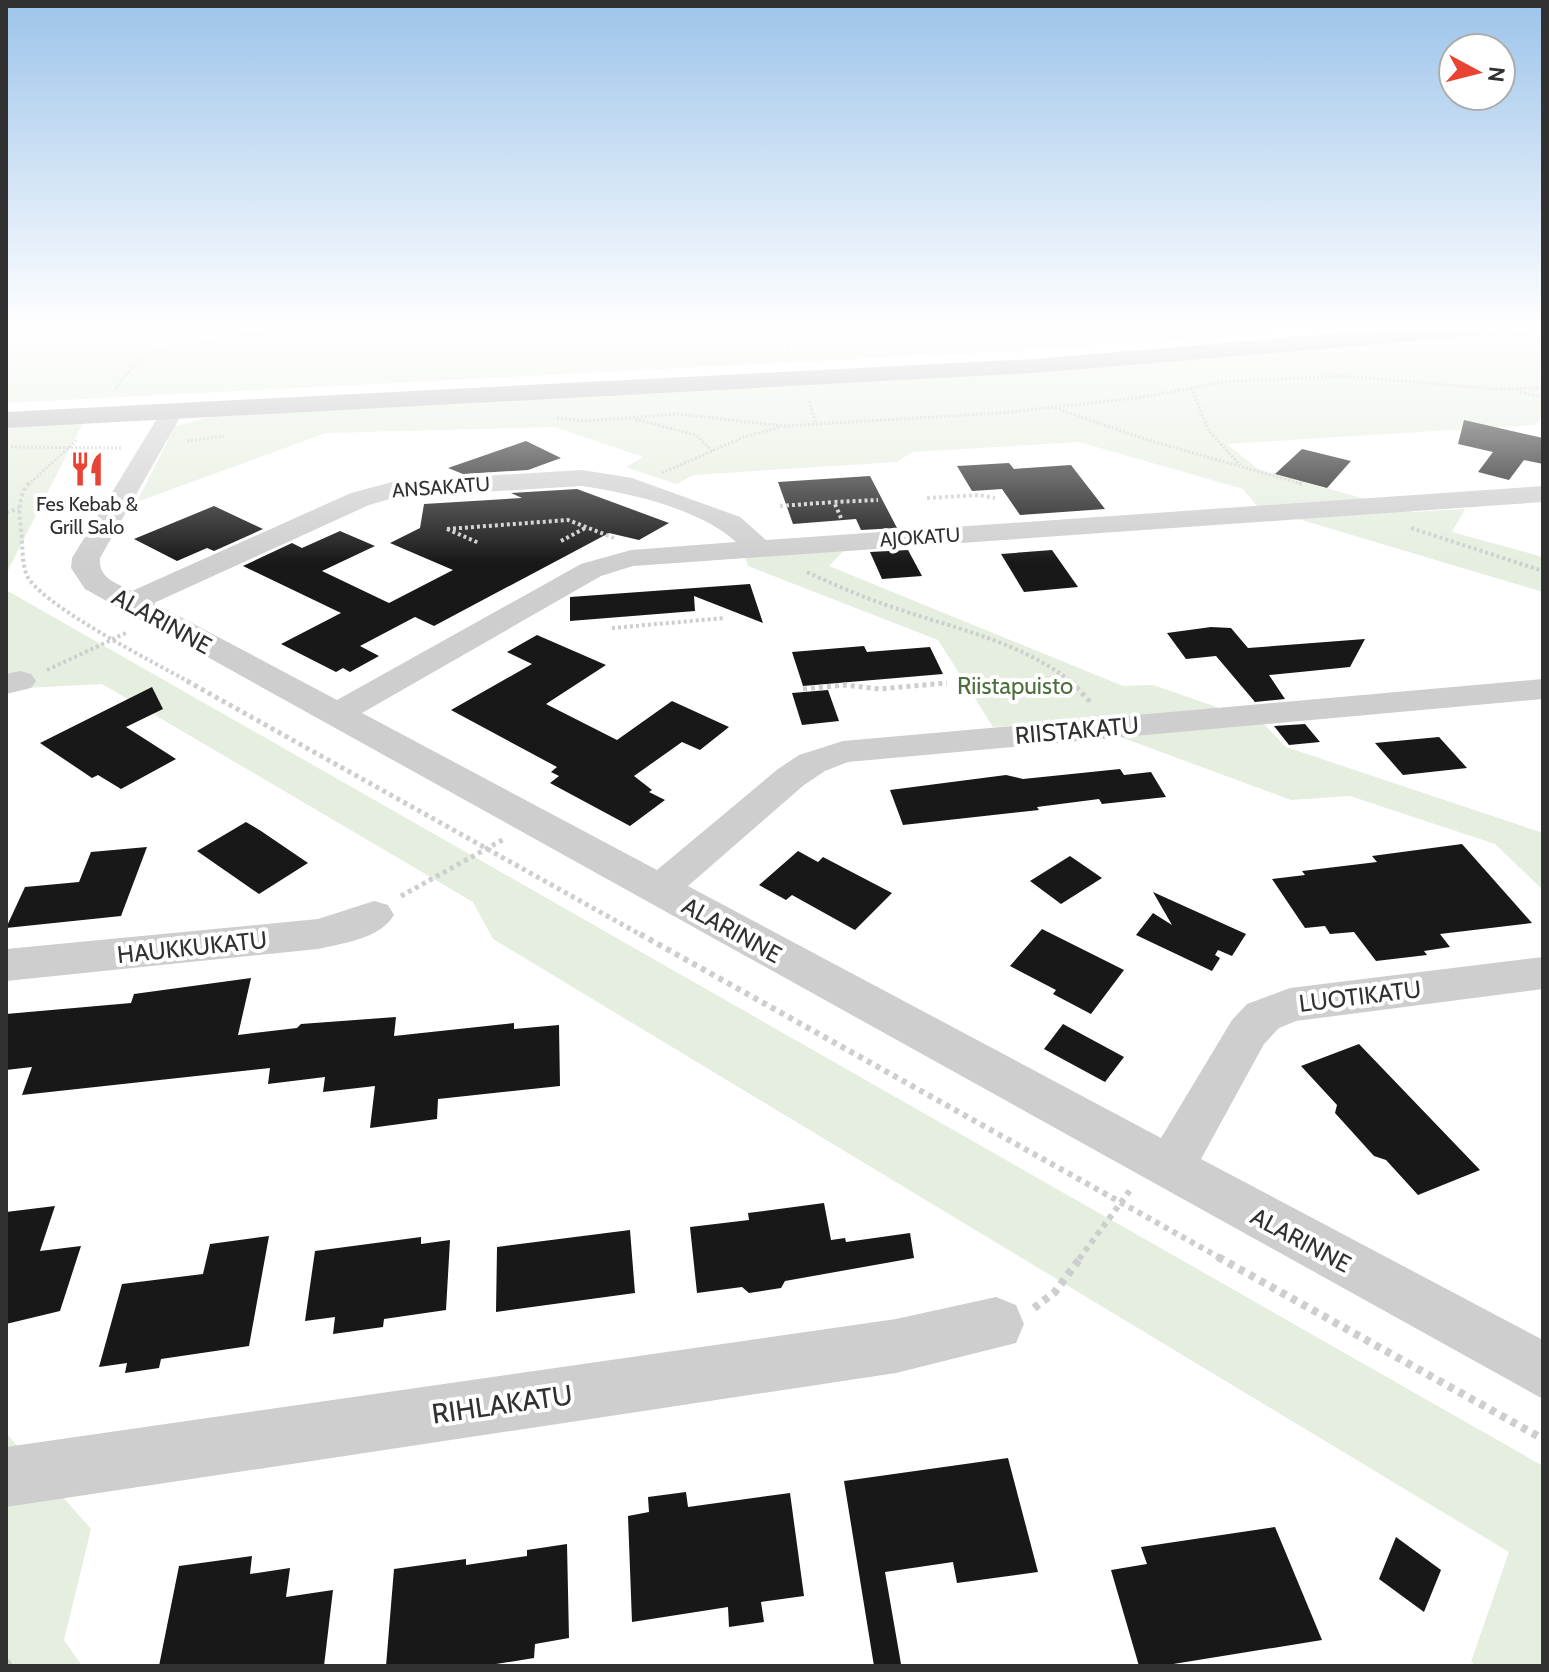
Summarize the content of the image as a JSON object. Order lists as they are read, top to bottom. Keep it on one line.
{"streets":{"street":["ANSAKATU","AJOKATU","ALARINNE","RIISTAKATU","HAUKKUKATU","LUOTIKATU","RIHLAKATU"]},"crossings":[["ANSAKATU","AJOKATU"],["ANSAKATU","ALARINNE"],["AJOKATU","ALARINNE"],["ALARINNE","RIISTAKATU"],["ALARINNE","LUOTIKATU"]],"parks":["Riistapuisto"],"places":{"restaurant":["Fes Kebab & Grill Salo"]},"north":"right"}
